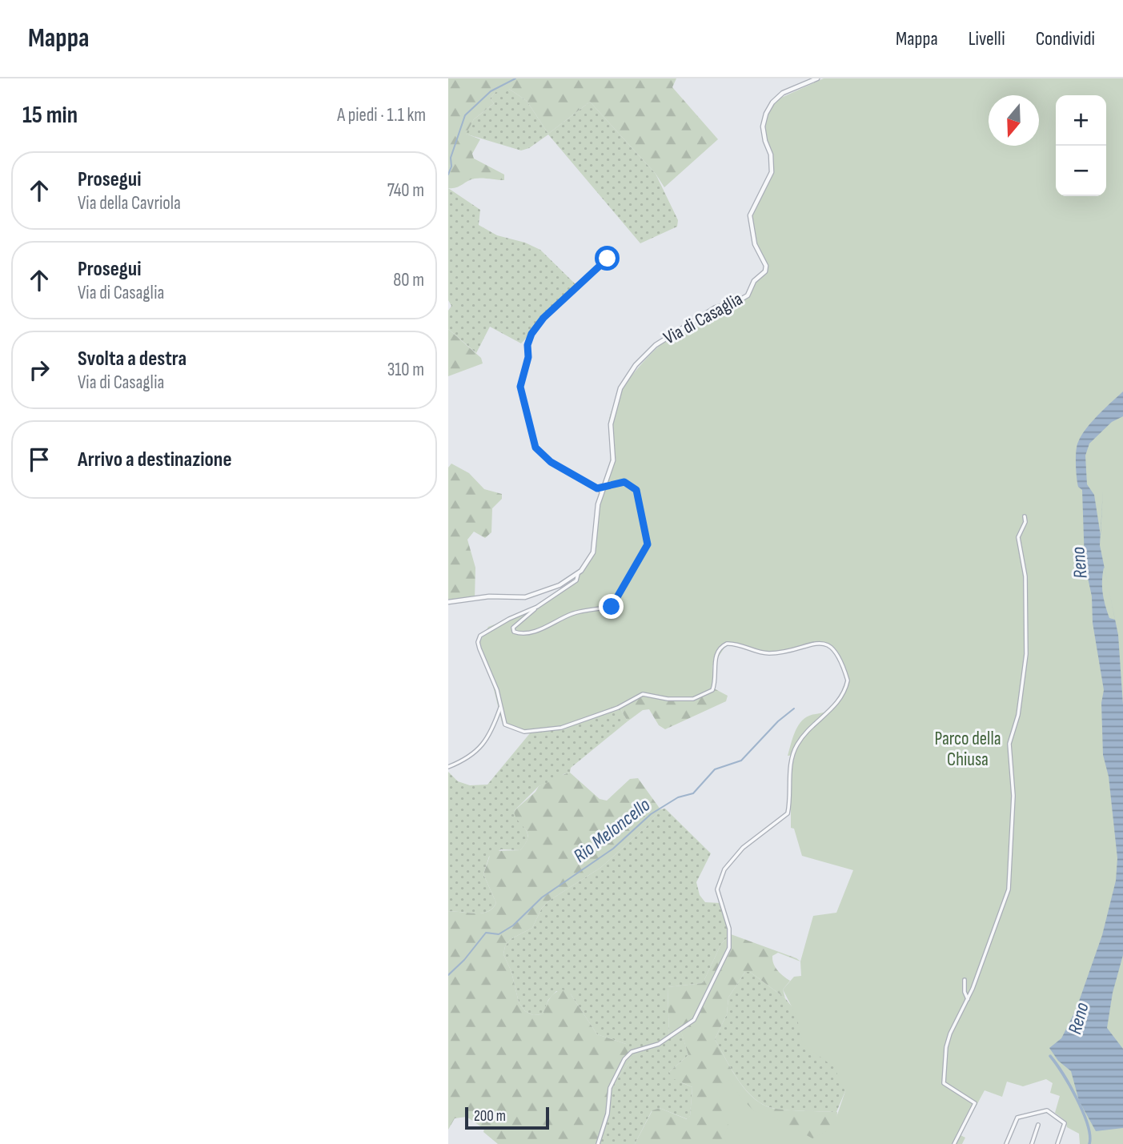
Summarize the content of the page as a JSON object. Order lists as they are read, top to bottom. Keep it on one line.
{"streets":{"street":["Via di Casaglia"]},"water":["Reno","Rio Meloncello"],"parks":["Parco della Chiusa"],"scale_bar":"200 m","north":"bottom","page":{"header":"Mappa","nav":["Mappa","Livelli","Condividi"],"heading":["15 min","A piedi · 1.1 km"],"map_buttons":["+","−"],"list":[["Prosegui","Via della Cavriola","740 m"],["Prosegui","Via di Casaglia","80 m"],["Svolta a destra","Via di Casaglia","310 m"],"Arrivo a destinazione"],"scale":"200 m"}}
